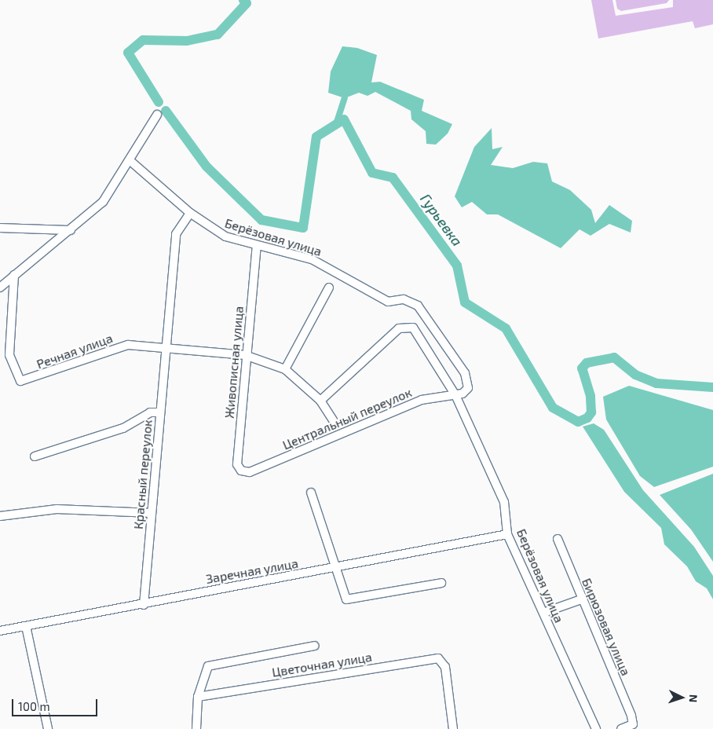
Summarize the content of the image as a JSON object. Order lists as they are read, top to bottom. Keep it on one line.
{"streets":{"street":["Берёзовая улица","Речная улица","Живописная улица","Центральный переулок","Красный переулок","Заречная улица","Бирюзовая улица","Цветочная улица"]},"crossings":[["Берёзовая улица","Живописная улица"],["Берёзовая улица","Центральный переулок"],["Берёзовая улица","Красный переулок"],["Берёзовая улица","Заречная улица"],["Речная улица","Живописная улица"],["Речная улица","Центральный переулок"],["Речная улица","Красный переулок"],["Живописная улица","Центральный переулок"],["Красный переулок","Заречная улица"]],"water":["Гурьевка"],"scale_bar":"100 m","north":"right"}
